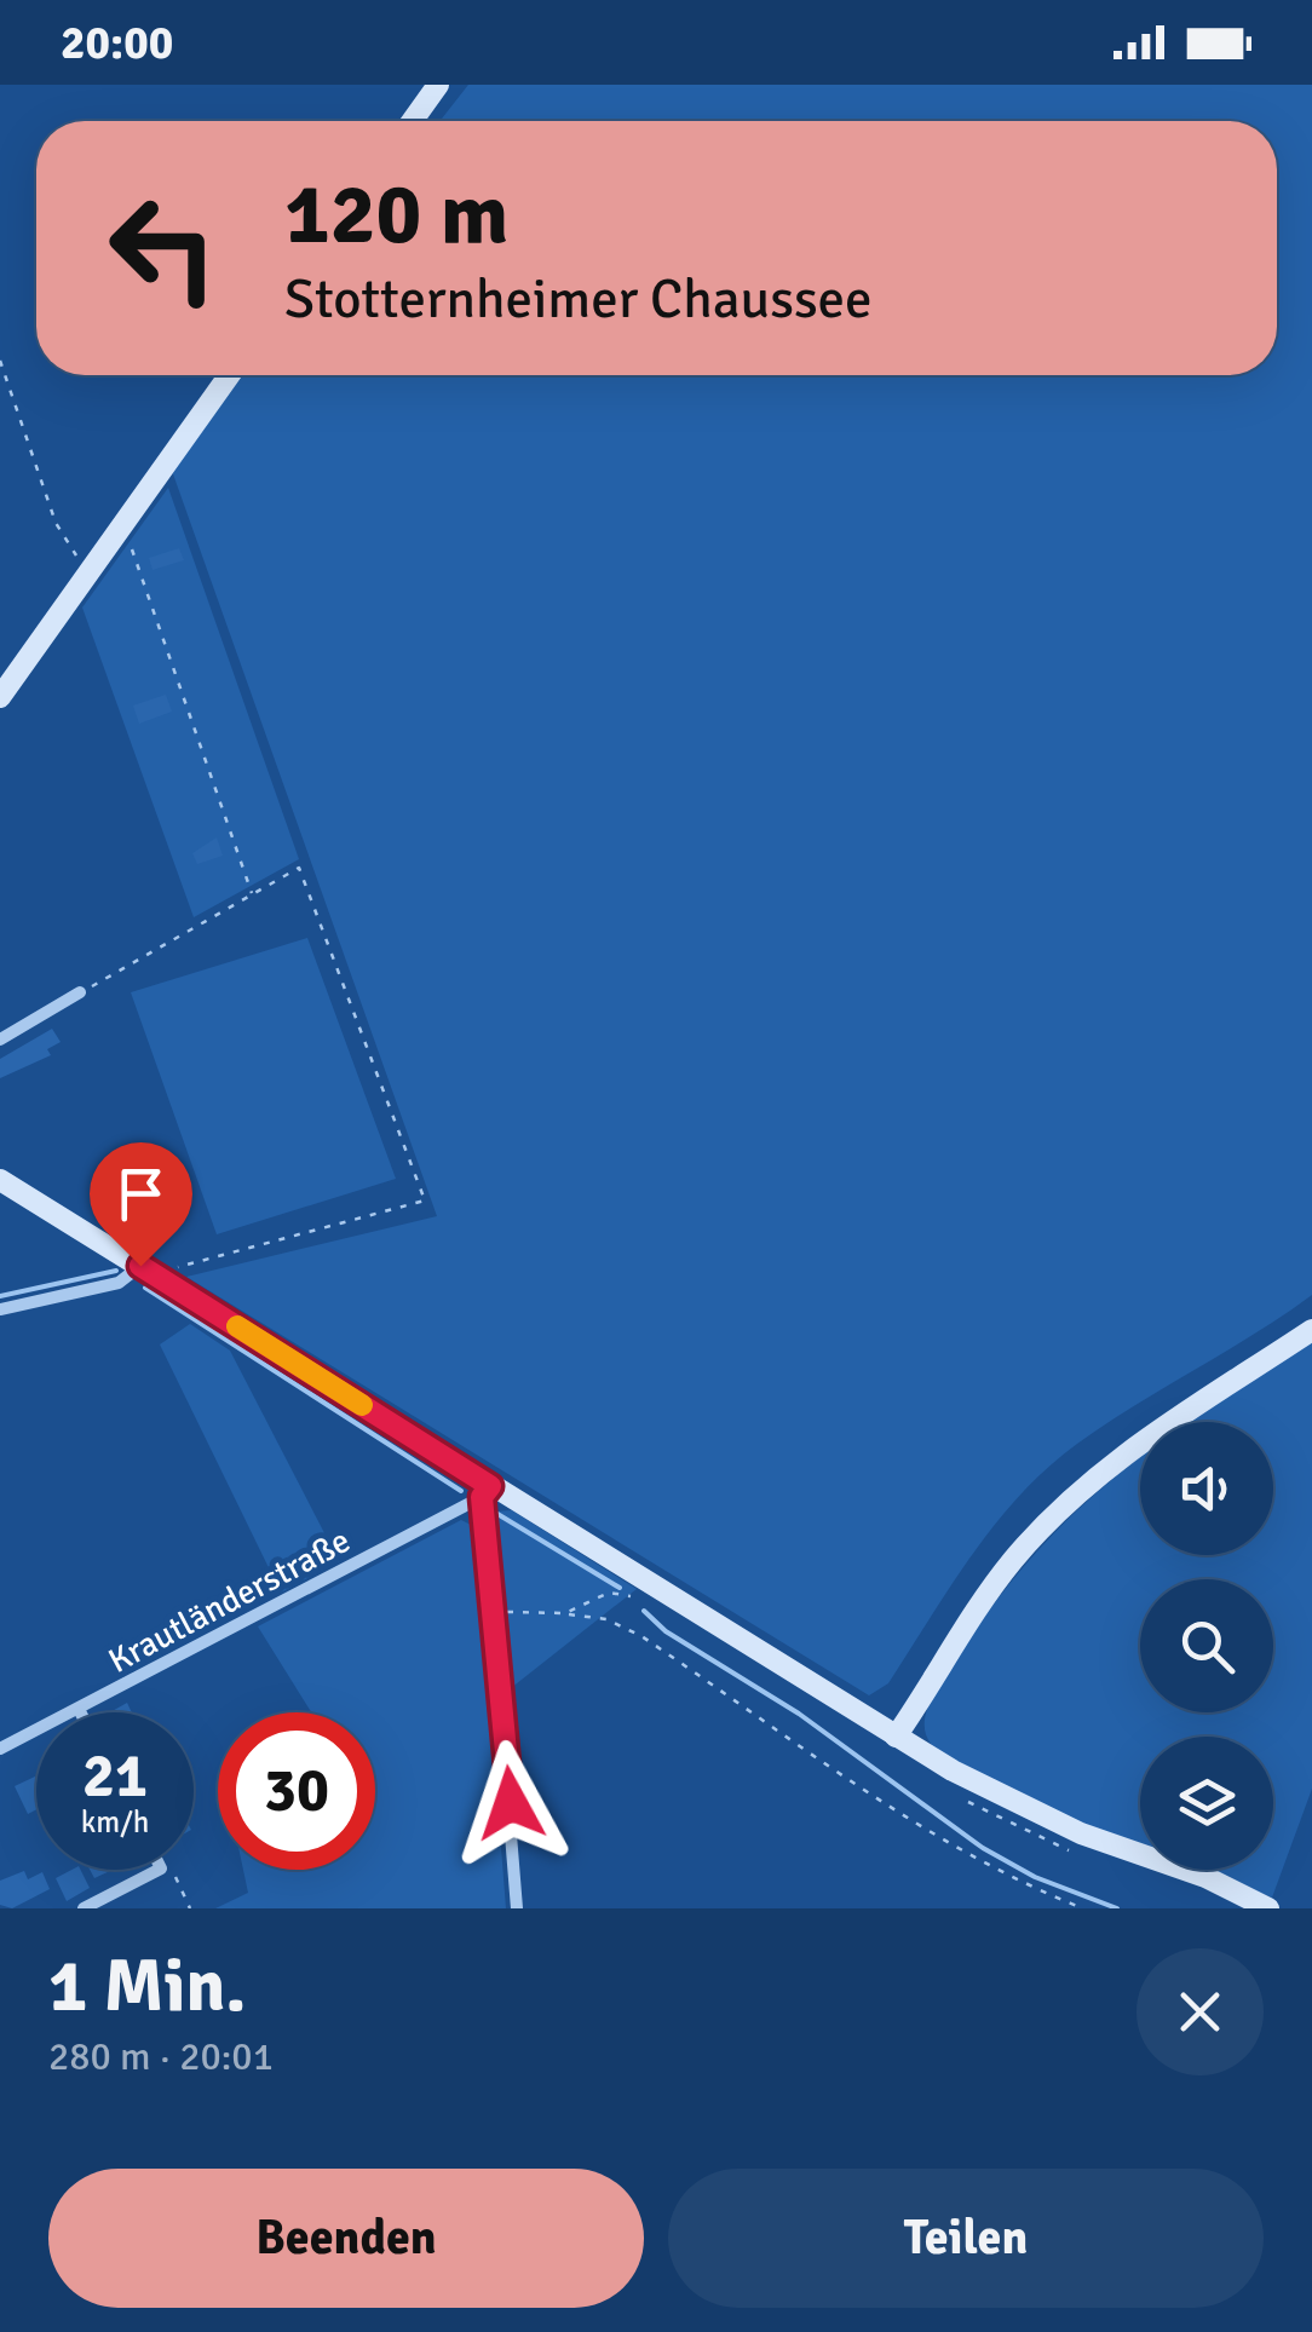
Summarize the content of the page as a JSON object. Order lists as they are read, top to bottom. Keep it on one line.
{"streets":{"street":["Krautländerstraße"]},"page":{"status":"20:00","turn":["120 m","Stotternheimer Chaussee"],"speed":"21 km/h","limit":"30","heading":["1 Min.","280 m · 20:01"],"buttons":["Beenden","Teilen"]}}
